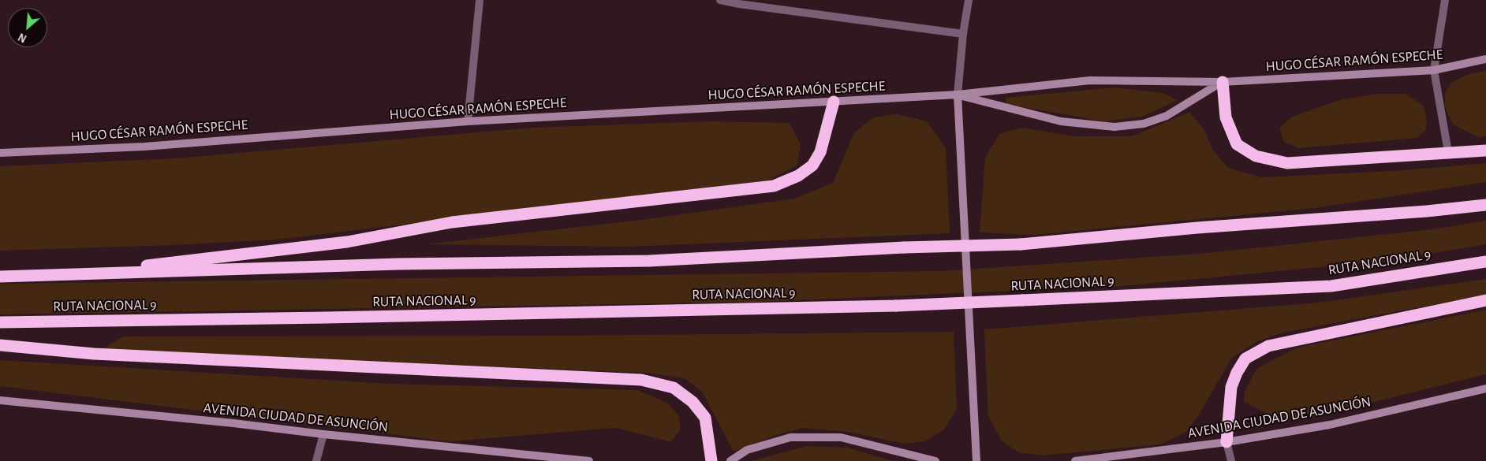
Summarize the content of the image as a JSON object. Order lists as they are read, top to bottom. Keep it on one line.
{"streets":{"highway":["RUTA NACIONAL 9"],"street":["HUGO CÉSAR RAMÓN ESPECHE","AVENIDA CIUDAD DE ASUNCIÓN"]},"north":"bottom left"}
